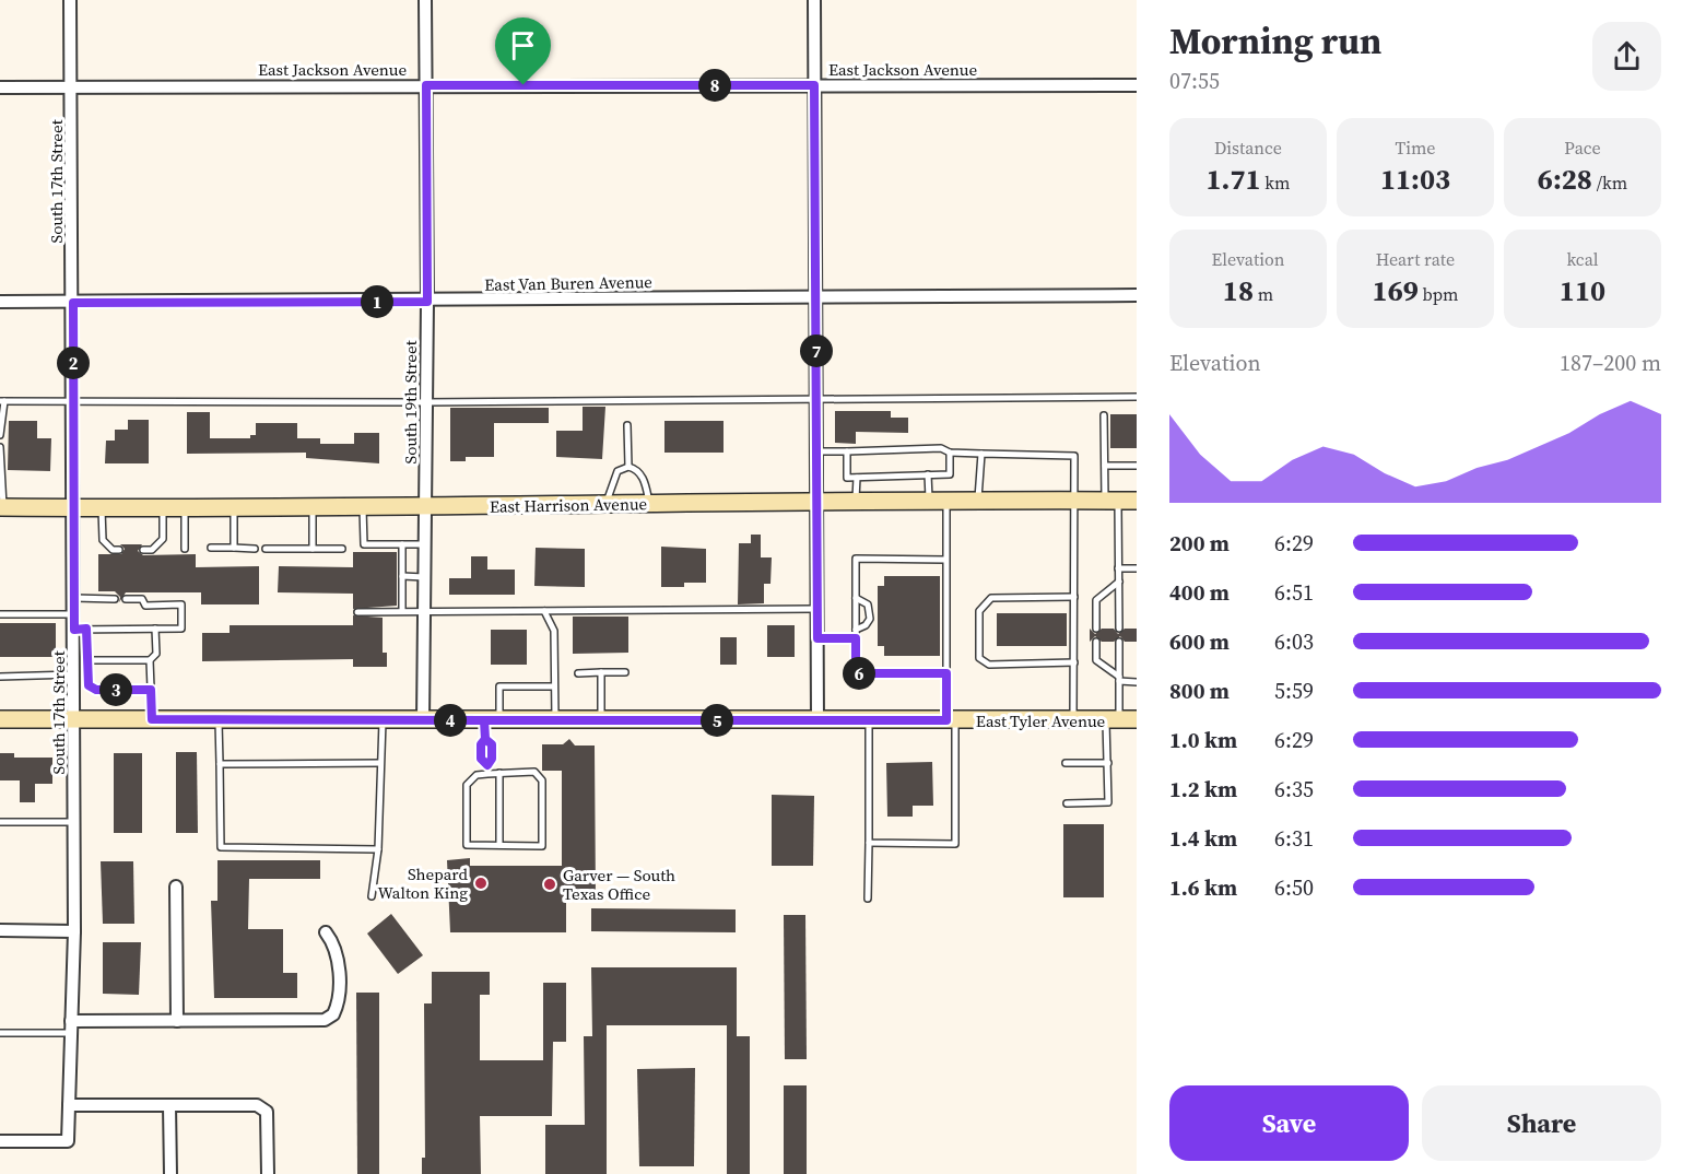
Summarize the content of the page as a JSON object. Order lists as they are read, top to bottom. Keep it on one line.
{"streets":{"main road":["East Harrison Avenue","East Tyler Avenue"],"street":["East Jackson Avenue","South 17th Street","East Van Buren Avenue","South 19th Street"]},"crossings":[["East Jackson Avenue","South 17th Street"],["East Jackson Avenue","South 19th Street"],["South 17th Street","East Van Buren Avenue"],["South 17th Street","East Harrison Avenue"],["South 17th Street","East Tyler Avenue"],["East Van Buren Avenue","South 19th Street"],["South 19th Street","East Harrison Avenue"],["South 19th Street","East Tyler Avenue"]],"places":["Shepard Walton King","Garver — South Texas Office"],"page":{"heading":["Morning run","07:55"],"pins":["8","1","7","2","6","3","4","5"],"stats":[["Distance","1.71 km"],["Time","11:03"],["Pace","6:28 /km"],["Elevation","18 m"],["Heart rate","169 bpm"],["kcal","110"]],"chart":["Elevation","187–200 m"],"list":[{"name":"200 m","note":"6:29"},{"name":"400 m","note":"6:51"},{"name":"600 m","note":"6:03"},{"name":"800 m","note":"5:59"},{"name":"1.0 km","note":"6:29"},{"name":"1.2 km","note":"6:35"},{"name":"1.4 km","note":"6:31"},{"name":"1.6 km","note":"6:50"}],"buttons":["Save","Share"]}}
